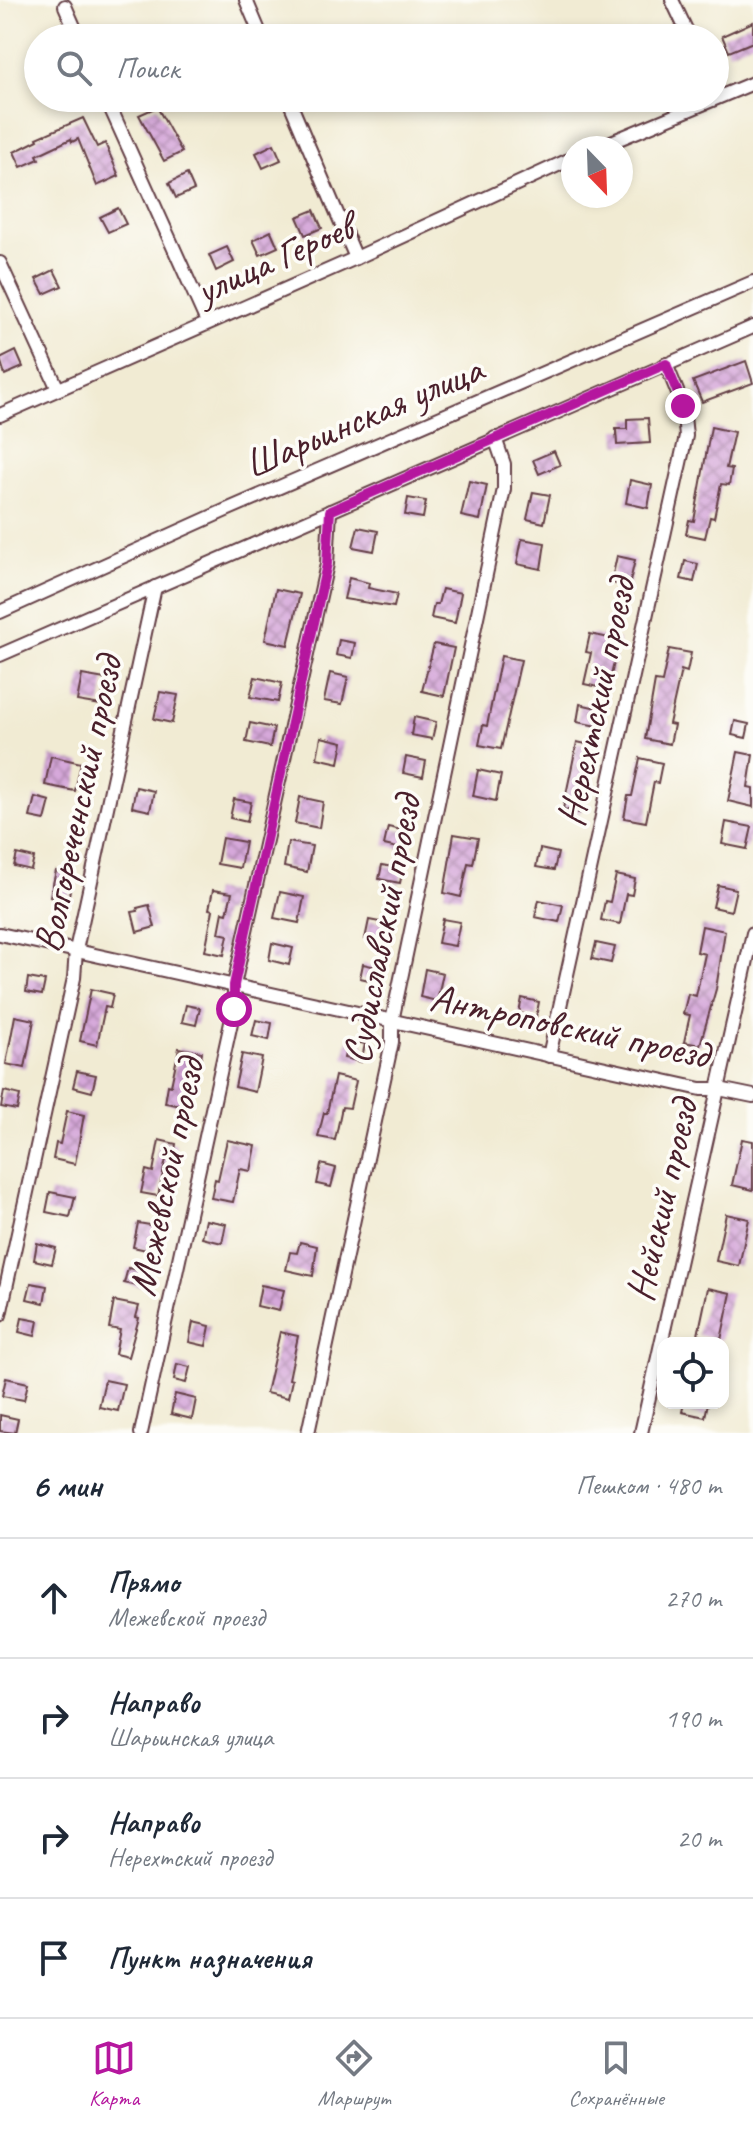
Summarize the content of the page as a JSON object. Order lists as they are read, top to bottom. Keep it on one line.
{"streets":{"street":["улица Героев","Шарьинская улица","Нерехтский проезд","Волгореченский проезд","Судиславский проезд","Антроповский проезд","Межевской проезд","Нейский проезд"]},"crossings":[["Шарьинская улица","Нерехтский проезд"],["Шарьинская улица","Волгореченский проезд"],["Шарьинская улица","Судиславский проезд"],["Шарьинская улица","Межевской проезд"],["Нерехтский проезд","Антроповский проезд"],["Волгореченский проезд","Антроповский проезд"],["Судиславский проезд","Антроповский проезд"],["Антроповский проезд","Межевской проезд"],["Антроповский проезд","Нейский проезд"]],"north":"bottom right","page":{"search":"Поиск","heading":["6 мин","Пешком · 480 m"],"list":[["Прямо","Межевской проезд","270 m"],["Направо","Шарьинская улица","190 m"],["Направо","Нерехтский проезд","20 m"],"Пункт назначения"],"nav":["Карта","Маршрут","Сохранённые"]}}
